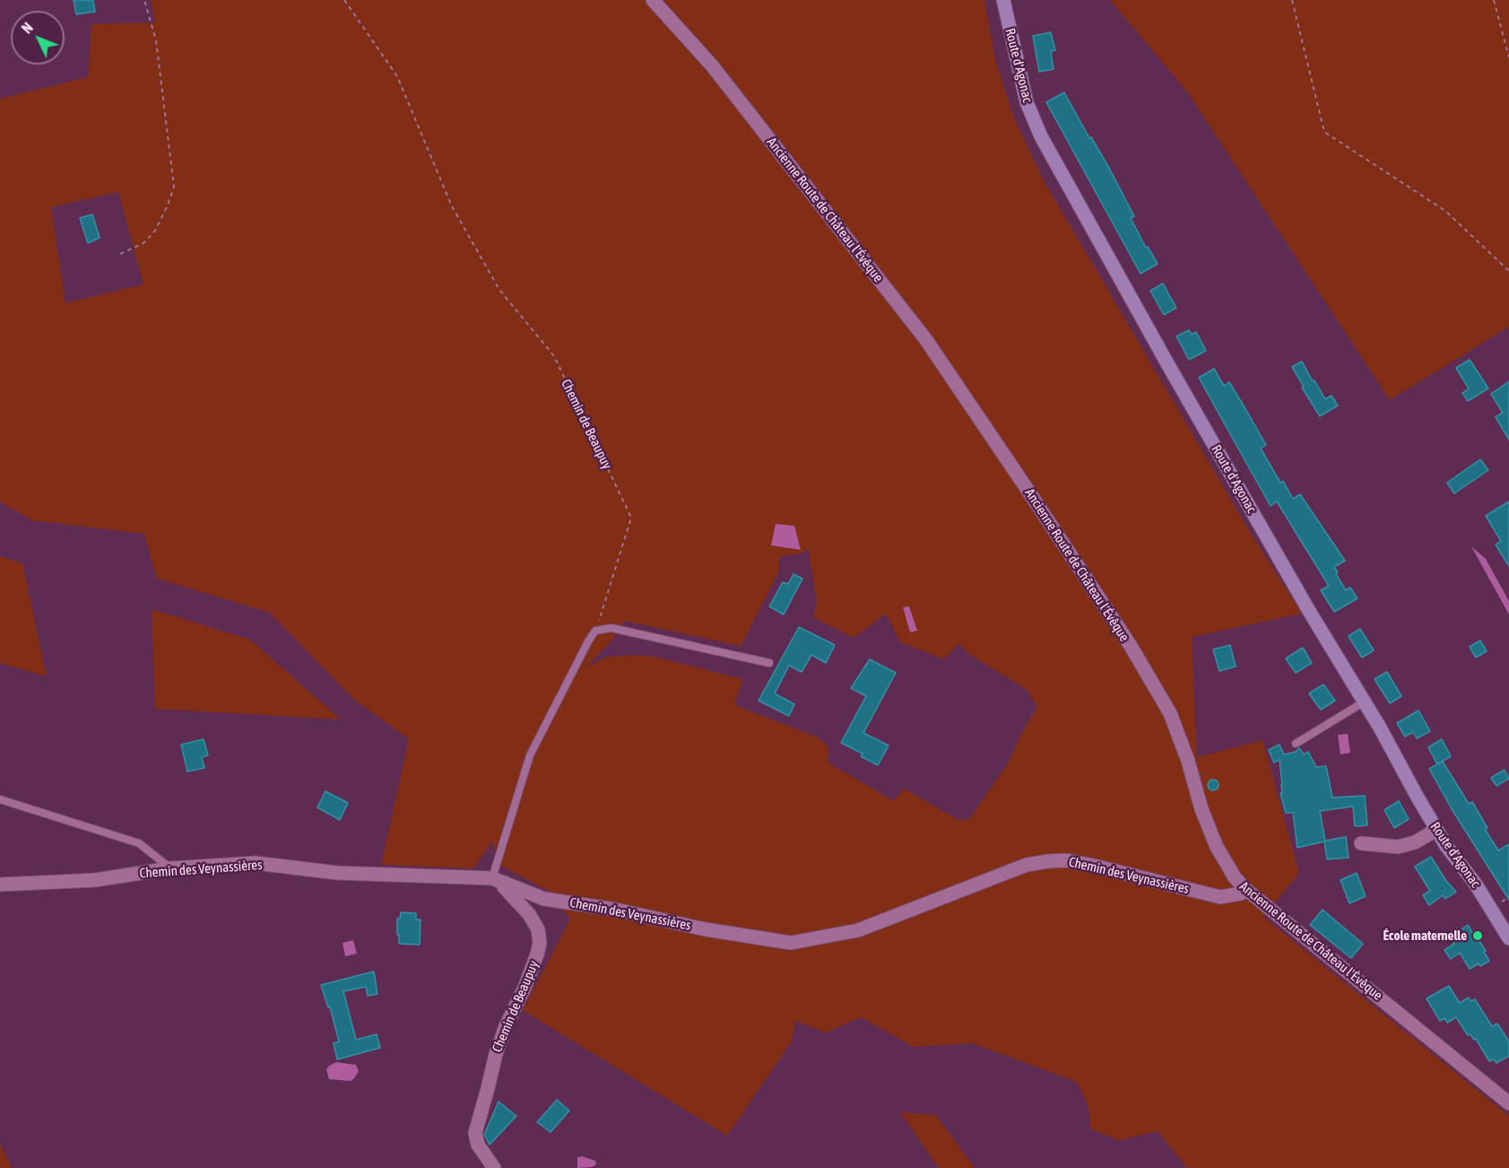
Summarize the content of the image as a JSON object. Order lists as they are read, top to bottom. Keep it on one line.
{"streets":{"main road":["Route d'Agonac"],"street":["Ancienne Route de Château l'Évêque","Chemin de Beaupuy","Chemin des Veynassières"]},"crossings":[["Ancienne Route de Château l'Évêque","Chemin des Veynassières"],["Chemin de Beaupuy","Chemin des Veynassières"]],"places":["École maternelle"],"north":"top left"}
